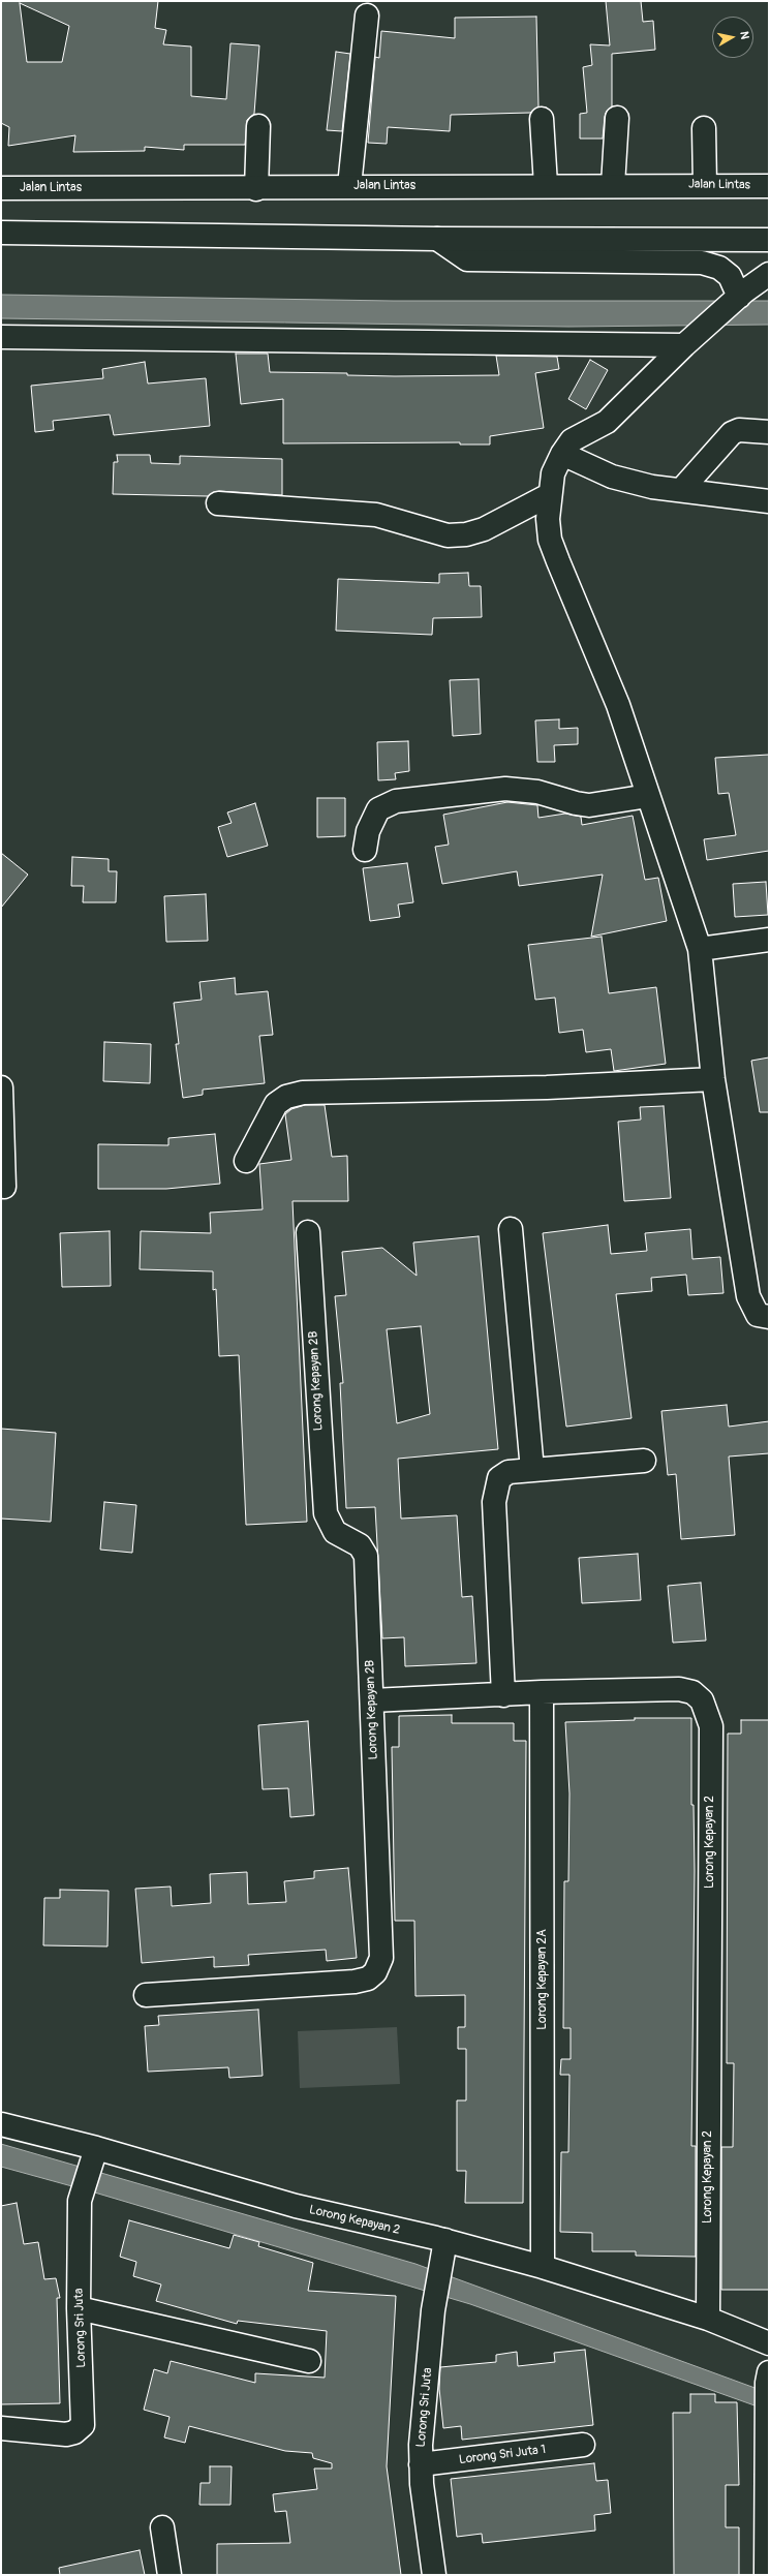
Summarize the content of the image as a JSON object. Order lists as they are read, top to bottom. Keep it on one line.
{"streets":{"main road":["Jalan Lintas","Lorong Kepayan 2B","Lorong Kepayan 2","Lorong Kepayan 2A","Lorong Sri Juta","Lorong Sri Juta 1"]},"crossings":[["Lorong Kepayan 2B","Lorong Kepayan 2"],["Lorong Kepayan 2","Lorong Kepayan 2A"],["Lorong Kepayan 2","Lorong Sri Juta"],["Lorong Sri Juta","Lorong Sri Juta 1"]],"north":"right"}
